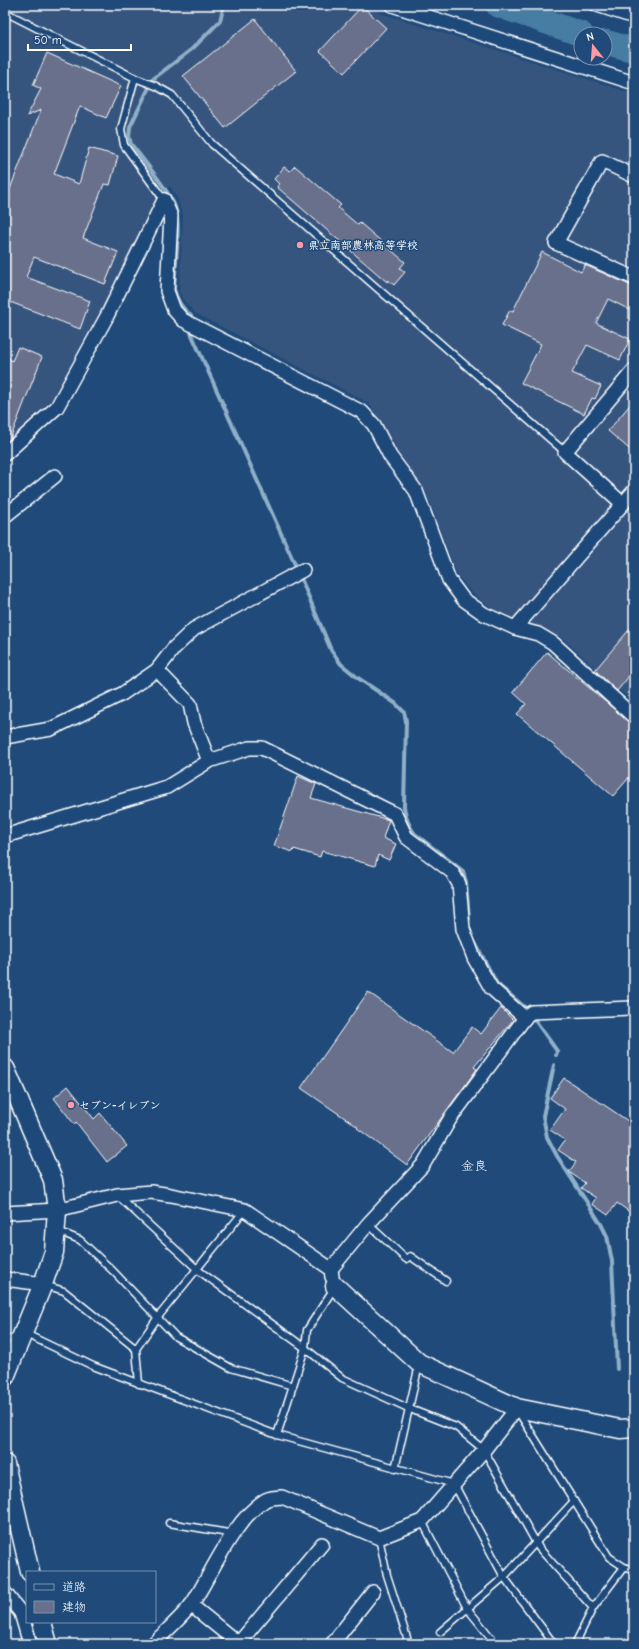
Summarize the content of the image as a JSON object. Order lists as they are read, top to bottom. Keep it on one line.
{"districts":["金良"],"places":["県立南部農林高等学校","セブン-イレブン"],"legend":["道路","建物"],"scale_bar":"50 m","north":"top"}
